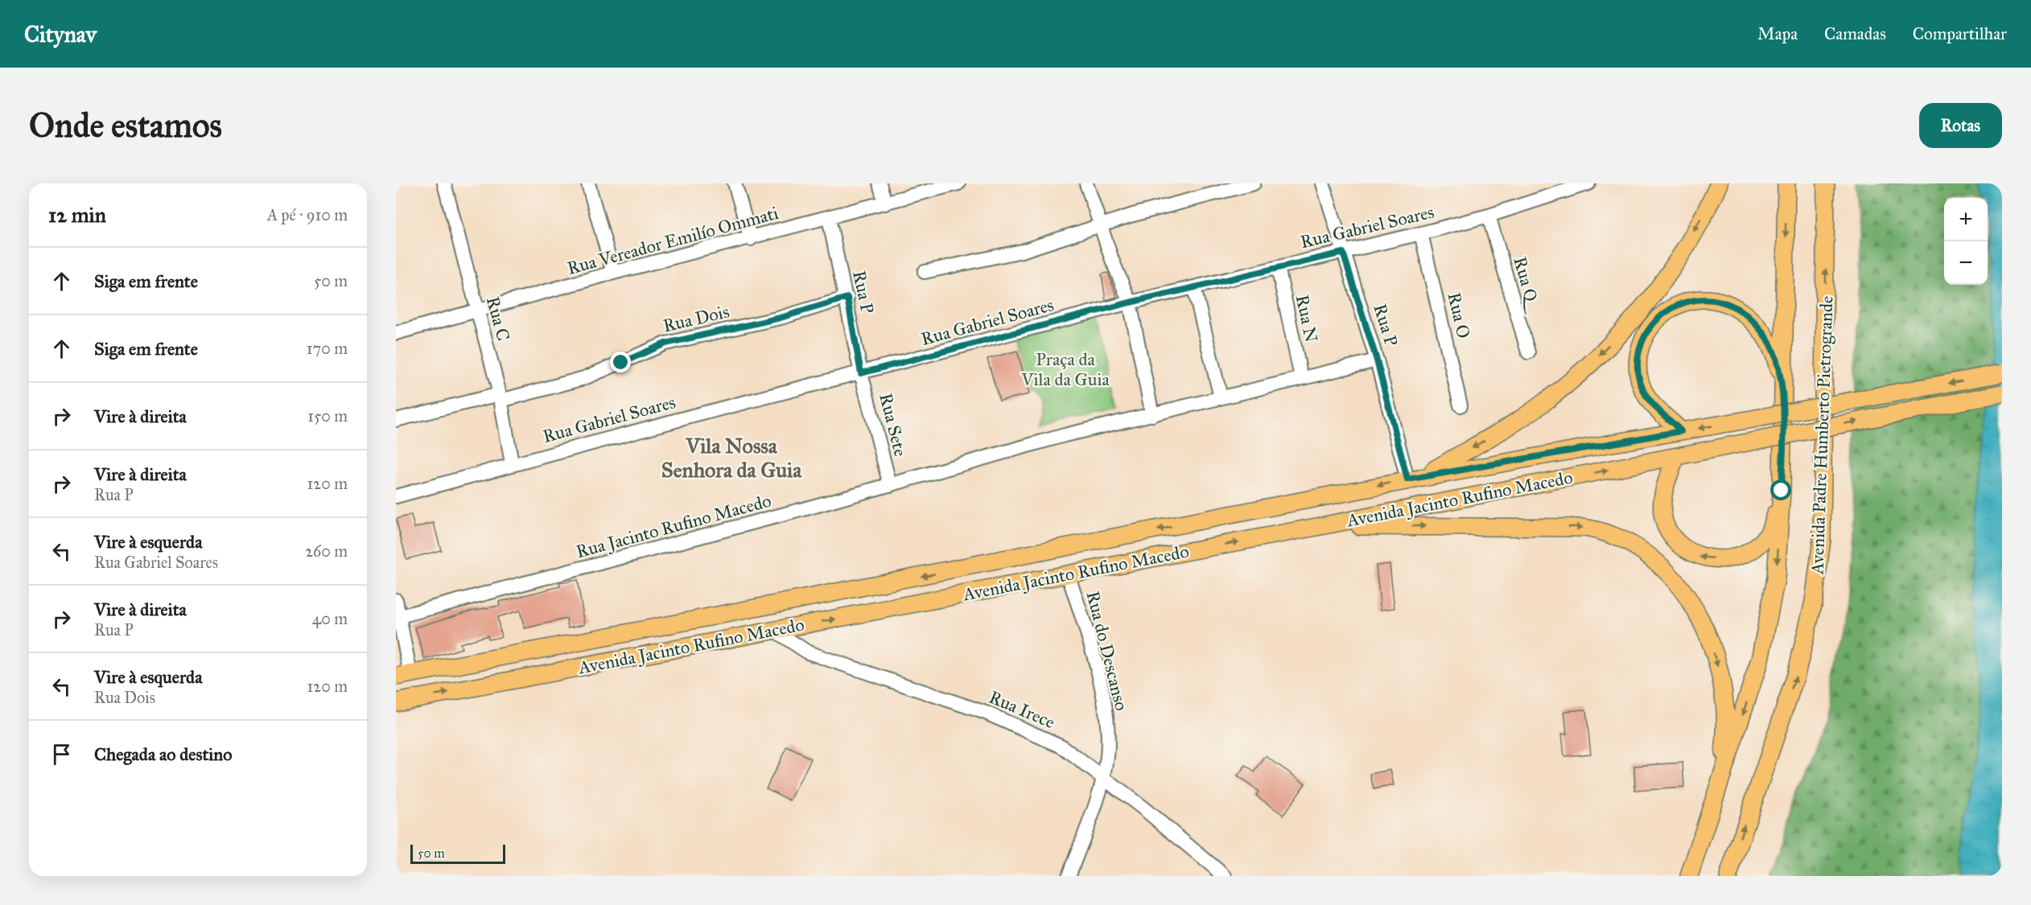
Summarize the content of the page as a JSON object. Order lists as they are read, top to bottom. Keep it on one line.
{"streets":{"main road":["Avenida Padre Humberto Pietrogrande","Avenida Jacinto Rufino Macedo"],"street":["Rua Gabriel Soares","Rua Vereador Emilío Ommati","Rua Q","Rua P","Rua O","Rua C","Rua Dois","Rua N","Rua Sete","Rua Jacinto Rufino Macedo","Rua do Descanso","Rua Irece"]},"crossings":[["Rua Gabriel Soares","Rua Q"],["Rua Gabriel Soares","Rua P"],["Rua Gabriel Soares","Rua O"],["Rua Gabriel Soares","Rua C"],["Rua Gabriel Soares","Rua N"],["Rua Gabriel Soares","Rua Sete"],["Rua Vereador Emilío Ommati","Rua P"],["Rua Vereador Emilío Ommati","Rua C"],["Rua P","Rua Dois"],["Rua P","Rua Sete"],["Rua P","Avenida Jacinto Rufino Macedo"],["Rua P","Rua Jacinto Rufino Macedo"],["Rua C","Rua Dois"],["Rua N","Rua Jacinto Rufino Macedo"],["Rua Sete","Rua Jacinto Rufino Macedo"],["Avenida Jacinto Rufino Macedo","Rua do Descanso"],["Avenida Jacinto Rufino Macedo","Rua Irece"],["Rua do Descanso","Rua Irece"]],"districts":["Vila Nossa Senhora da Guia"],"parks":["Praça da Vila da Guia"],"scale_bar":"50 m","page":{"header":"Citynav","nav":["Mapa","Camadas","Compartilhar"],"buttons":"Rotas","title":"Onde estamos","heading":["12 min","A pé · 910 m"],"map_buttons":["+","−"],"list":[["Siga em frente","50 m"],["Siga em frente","170 m"],["Vire à direita","150 m"],["Vire à direita","Rua P","120 m"],["Vire à esquerda","Rua Gabriel Soares","260 m"],["Vire à direita","Rua P","40 m"],["Vire à esquerda","Rua Dois","120 m"],"Chegada ao destino"],"scale":"50 m"}}
